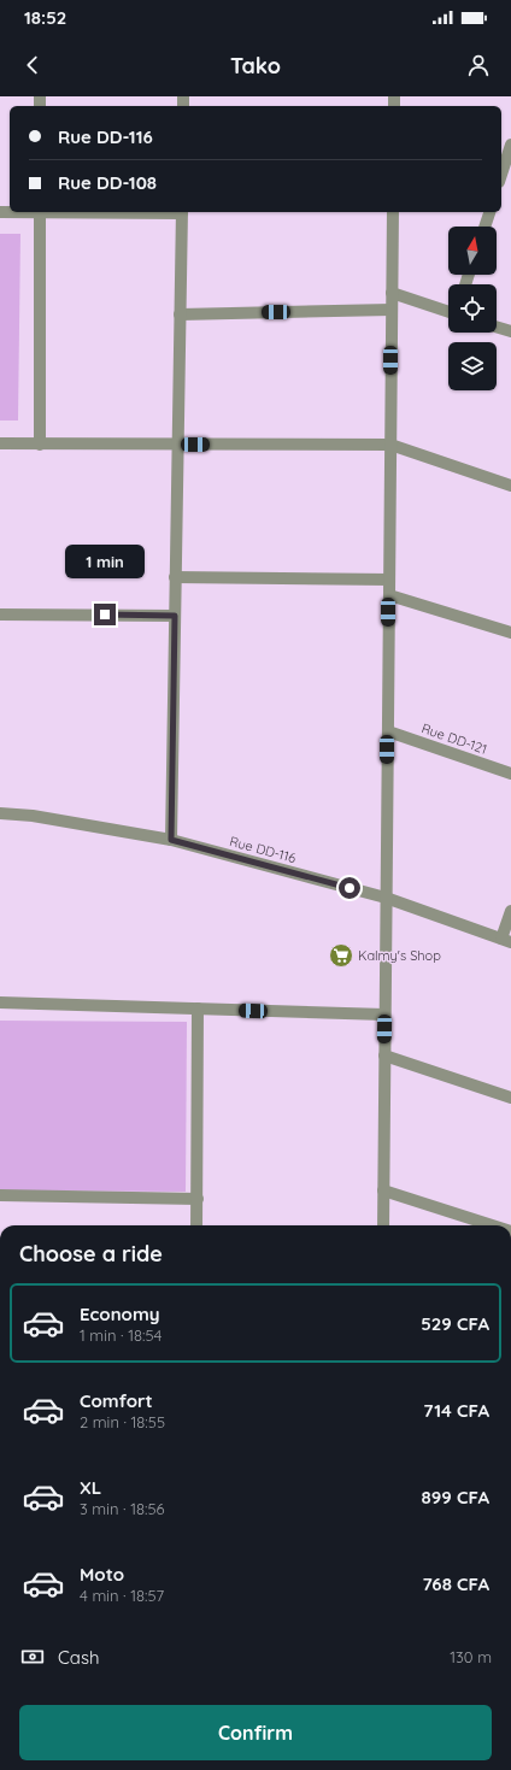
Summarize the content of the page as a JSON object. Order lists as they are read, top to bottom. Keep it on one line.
{"streets":{"street":["Rue DD-121","Rue DD-116"]},"places":{"supermarket":["Kalmy's Shop"]},"north":"top","page":{"status":"18:52","header":"Tako","banner":["Rue DD-116","Rue DD-108"],"bubble":"1 min","heading":"Choose a ride","list":[{"name":"Economy","note":"1 min · 18:54","value":"529 CFA"},{"name":"Comfort","note":"2 min · 18:55","value":"714 CFA"},{"name":"XL","note":"3 min · 18:56","value":"899 CFA"},{"name":"Moto","note":"4 min · 18:57","value":"768 CFA"}],"pay":["Cash","130 m"],"buttons":"Confirm"}}
